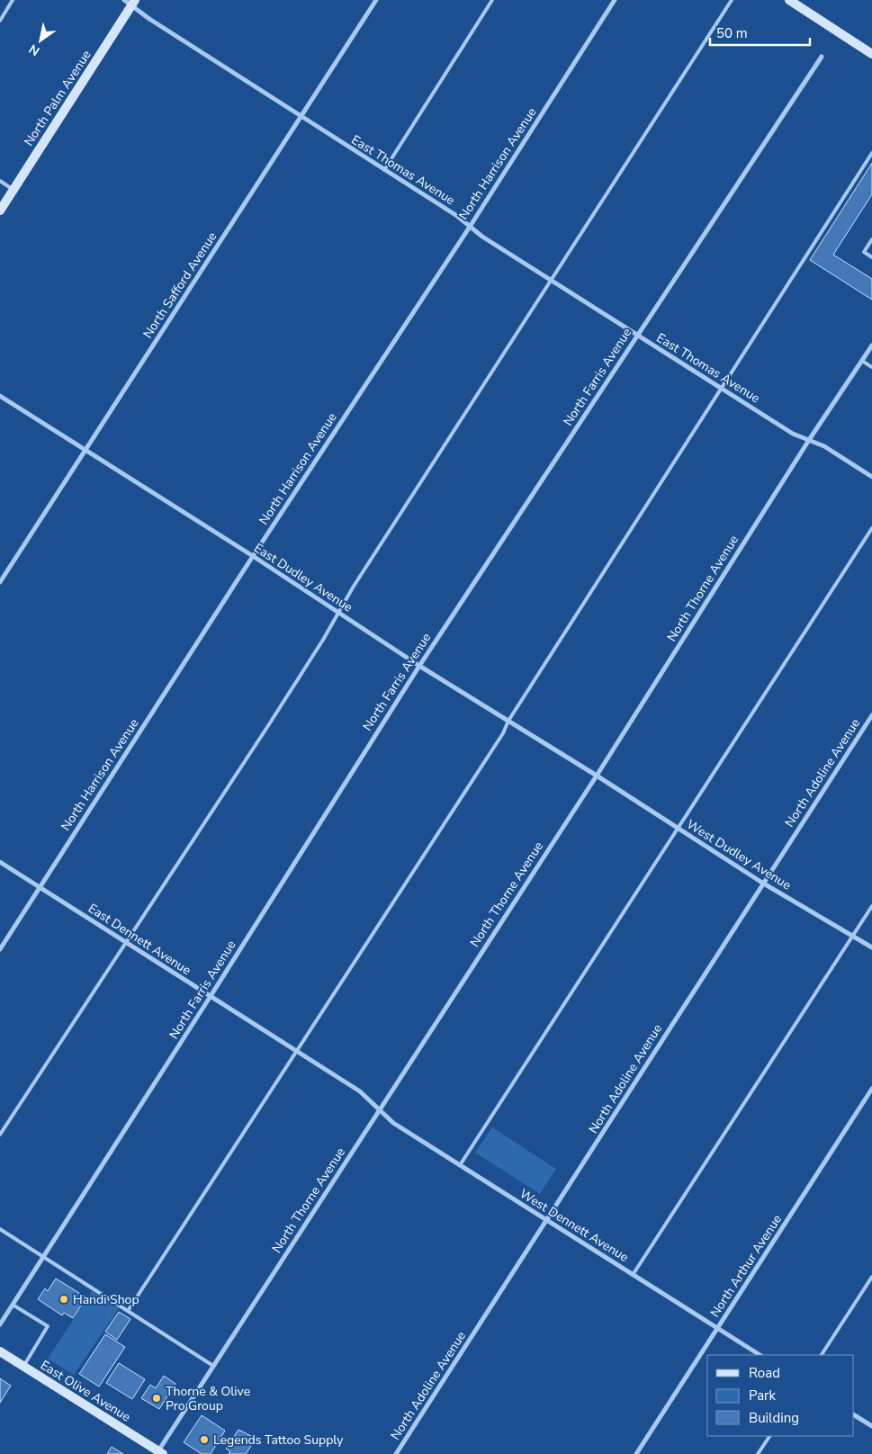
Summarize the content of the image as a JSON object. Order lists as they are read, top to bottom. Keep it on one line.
{"streets":{"main road":["North Palm Avenue","East Olive Avenue"],"street":["North Harrison Avenue","East Thomas Avenue","North Safford Avenue","North Farris Avenue","East Dudley Avenue","North Thorne Avenue","North Adoline Avenue","West Dudley Avenue","East Dennett Avenue","West Dennett Avenue","North Arthur Avenue"]},"crossings":[["North Palm Avenue","East Thomas Avenue"],["North Harrison Avenue","East Thomas Avenue"],["North Harrison Avenue","East Dudley Avenue"],["North Harrison Avenue","East Dennett Avenue"],["East Thomas Avenue","North Safford Avenue"],["East Thomas Avenue","North Farris Avenue"],["East Thomas Avenue","North Thorne Avenue"],["North Safford Avenue","East Dudley Avenue"],["North Farris Avenue","East Dudley Avenue"],["North Farris Avenue","East Dennett Avenue"],["East Dudley Avenue","North Thorne Avenue"],["East Dudley Avenue","West Dudley Avenue"],["North Thorne Avenue","West Dudley Avenue"],["North Thorne Avenue","East Dennett Avenue"],["North Thorne Avenue","West Dennett Avenue"],["North Thorne Avenue","East Olive Avenue"],["North Adoline Avenue","West Dudley Avenue"],["North Adoline Avenue","West Dennett Avenue"],["East Dennett Avenue","West Dennett Avenue"],["West Dennett Avenue","North Arthur Avenue"]],"places":["Handi Shop","Thorne & Olive Pro Group","Legends Tattoo Supply"],"legend":["Road","Park","Building"],"scale_bar":"50 m","north":"bottom left"}
